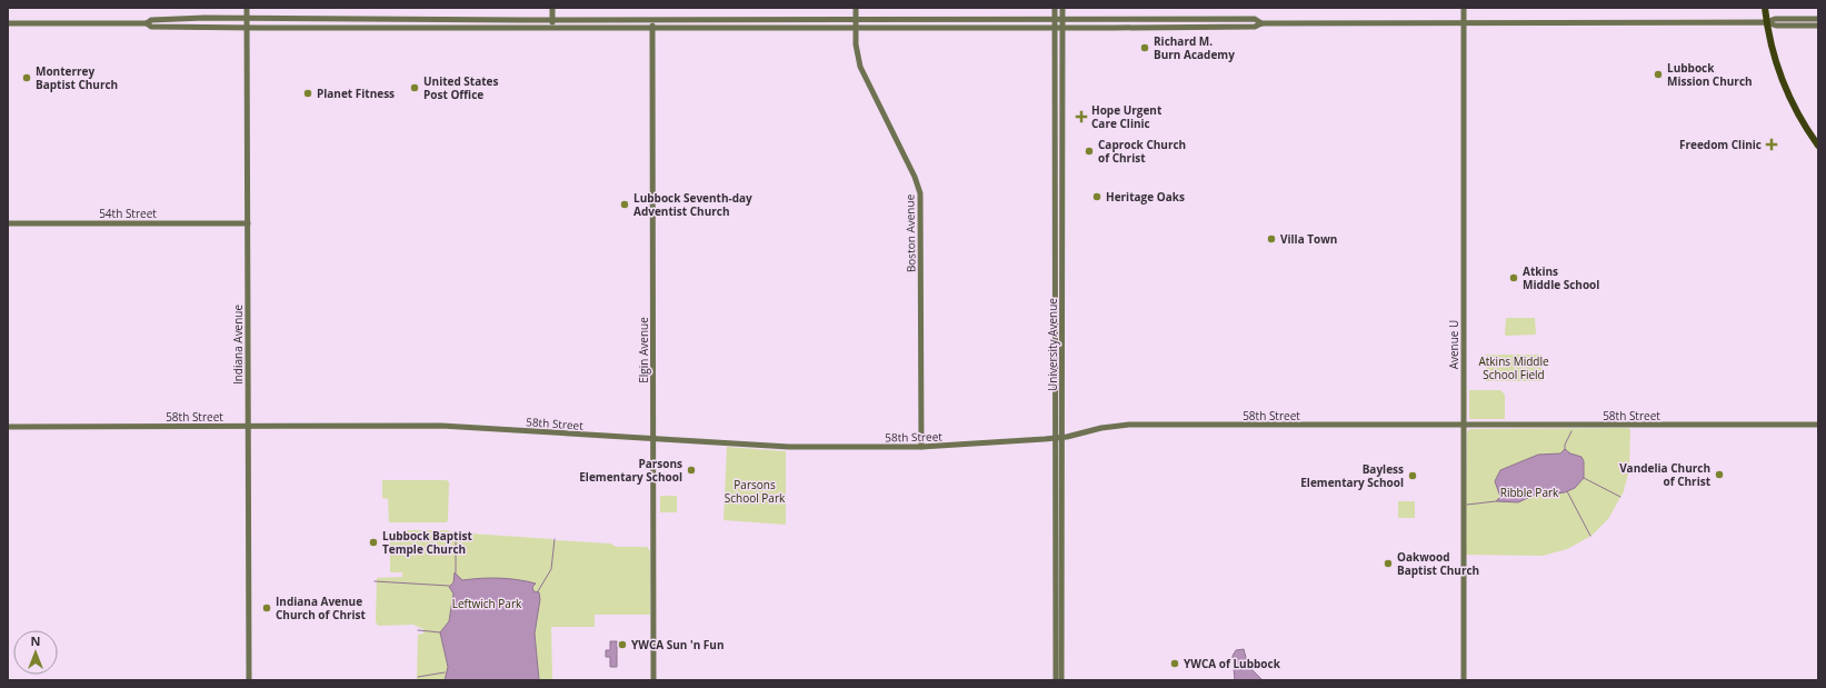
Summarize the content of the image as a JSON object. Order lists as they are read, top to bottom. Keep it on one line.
{"streets":{"main road":["54th Street","Boston Avenue","Indiana Avenue","University Avenue","Avenue U","Elgin Avenue","58th Street"]},"crossings":[["54th Street","Indiana Avenue"],["Boston Avenue","58th Street"],["Indiana Avenue","58th Street"],["University Avenue","58th Street"],["Avenue U","58th Street"],["Elgin Avenue","58th Street"]],"parks":["Atkins Middle School Field","Parsons School Park","Ribble Park","Leftwich Park"],"places":{"other":["Richard M. Burn Academy","Lubbock Mission Church","Monterrey Baptist Church","United States Post Office","Planet Fitness","Caprock Church of Christ","Heritage Oaks","Lubbock Seventh-day Adventist Church","Villa Town","Atkins Middle School","Parsons Elementary School","Vandelia Church of Christ","Bayless Elementary School","Lubbock Baptist Temple Church","Oakwood Baptist Church","Indiana Avenue Church of Christ","YWCA Sun 'n Fun","YWCA of Lubbock"],"health":["Hope Urgent Care Clinic","Freedom Clinic"]},"north":"top"}
